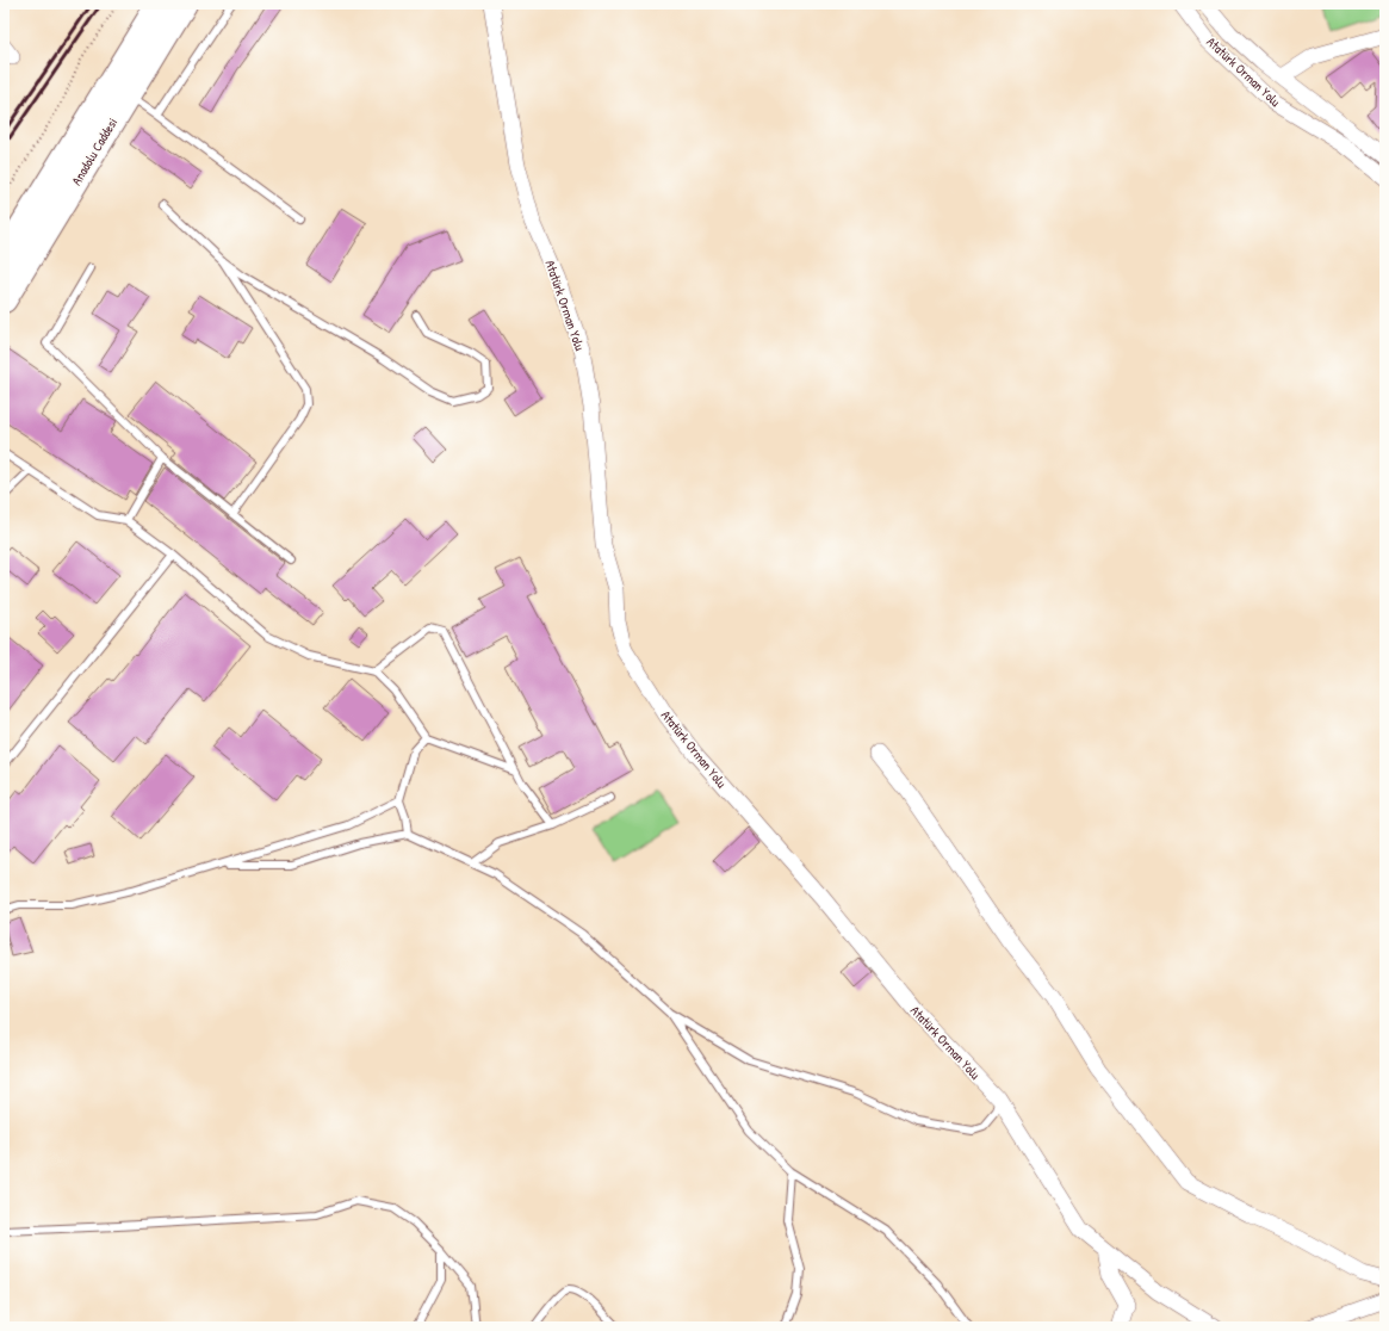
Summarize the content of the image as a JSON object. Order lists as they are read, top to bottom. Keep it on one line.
{"streets":{"highway":["Anadolu Caddesi"],"street":["Atatürk Orman Yolu"]}}
